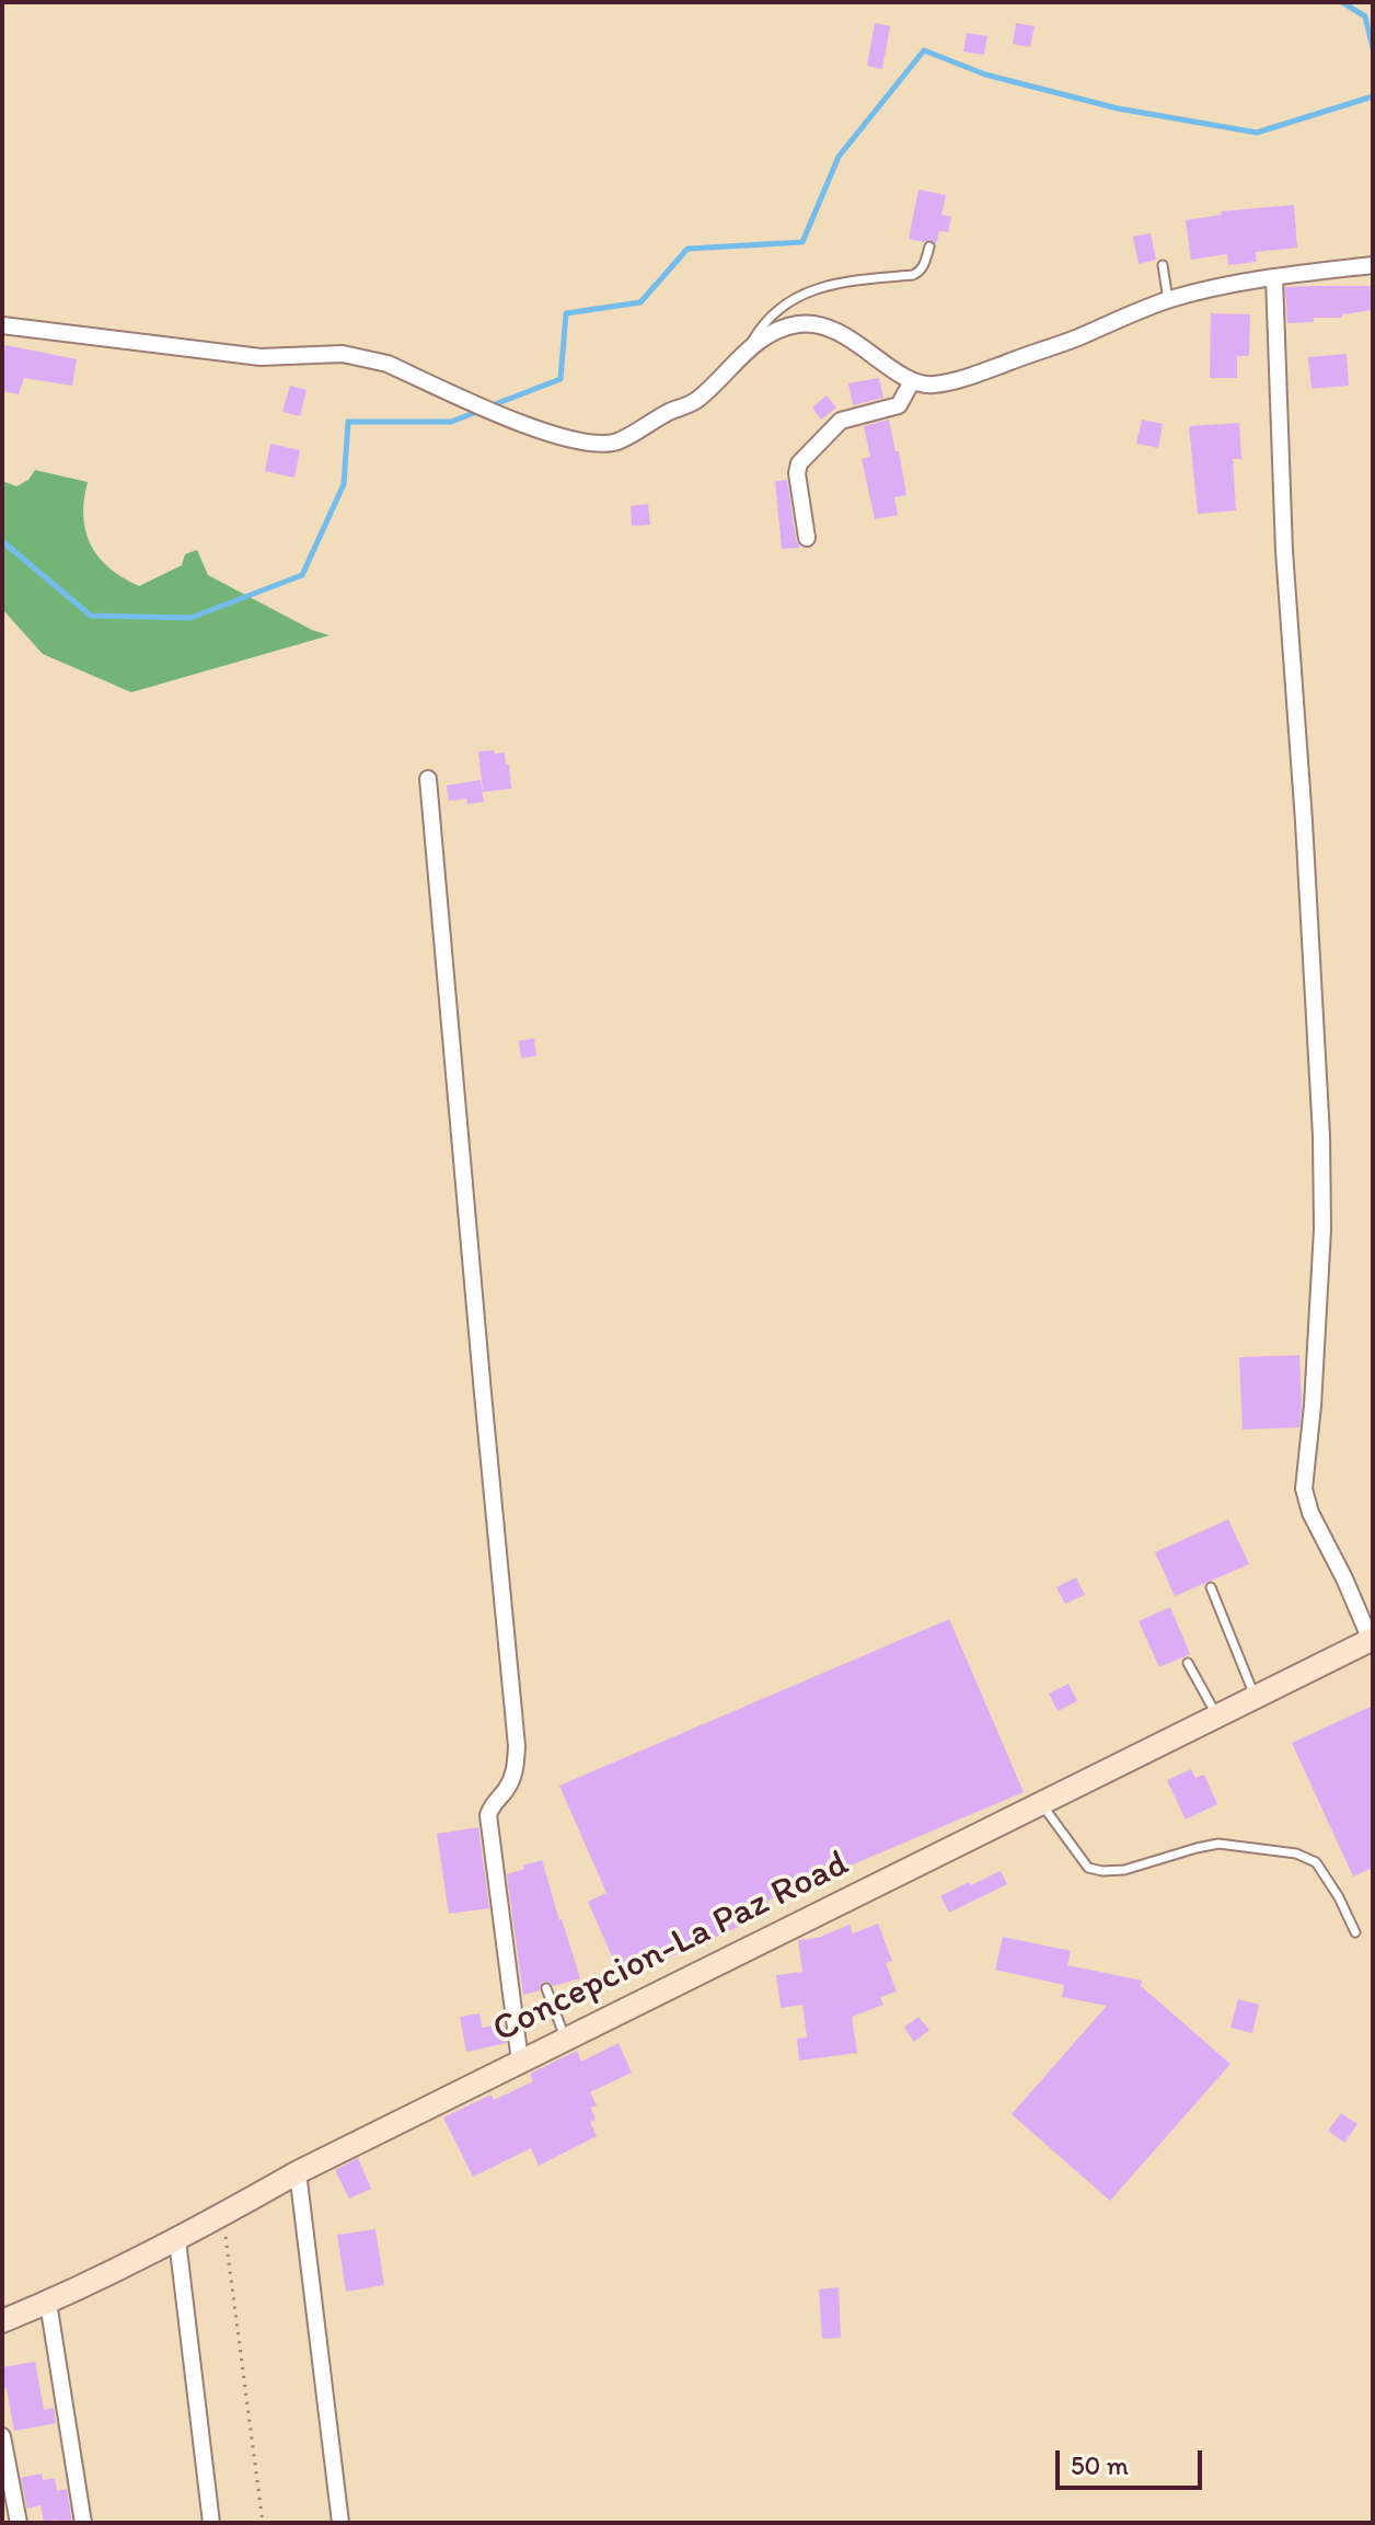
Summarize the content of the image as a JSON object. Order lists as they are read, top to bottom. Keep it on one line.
{"streets":{"main road":["Concepcion-La Paz Road"]},"scale_bar":"50 m"}
